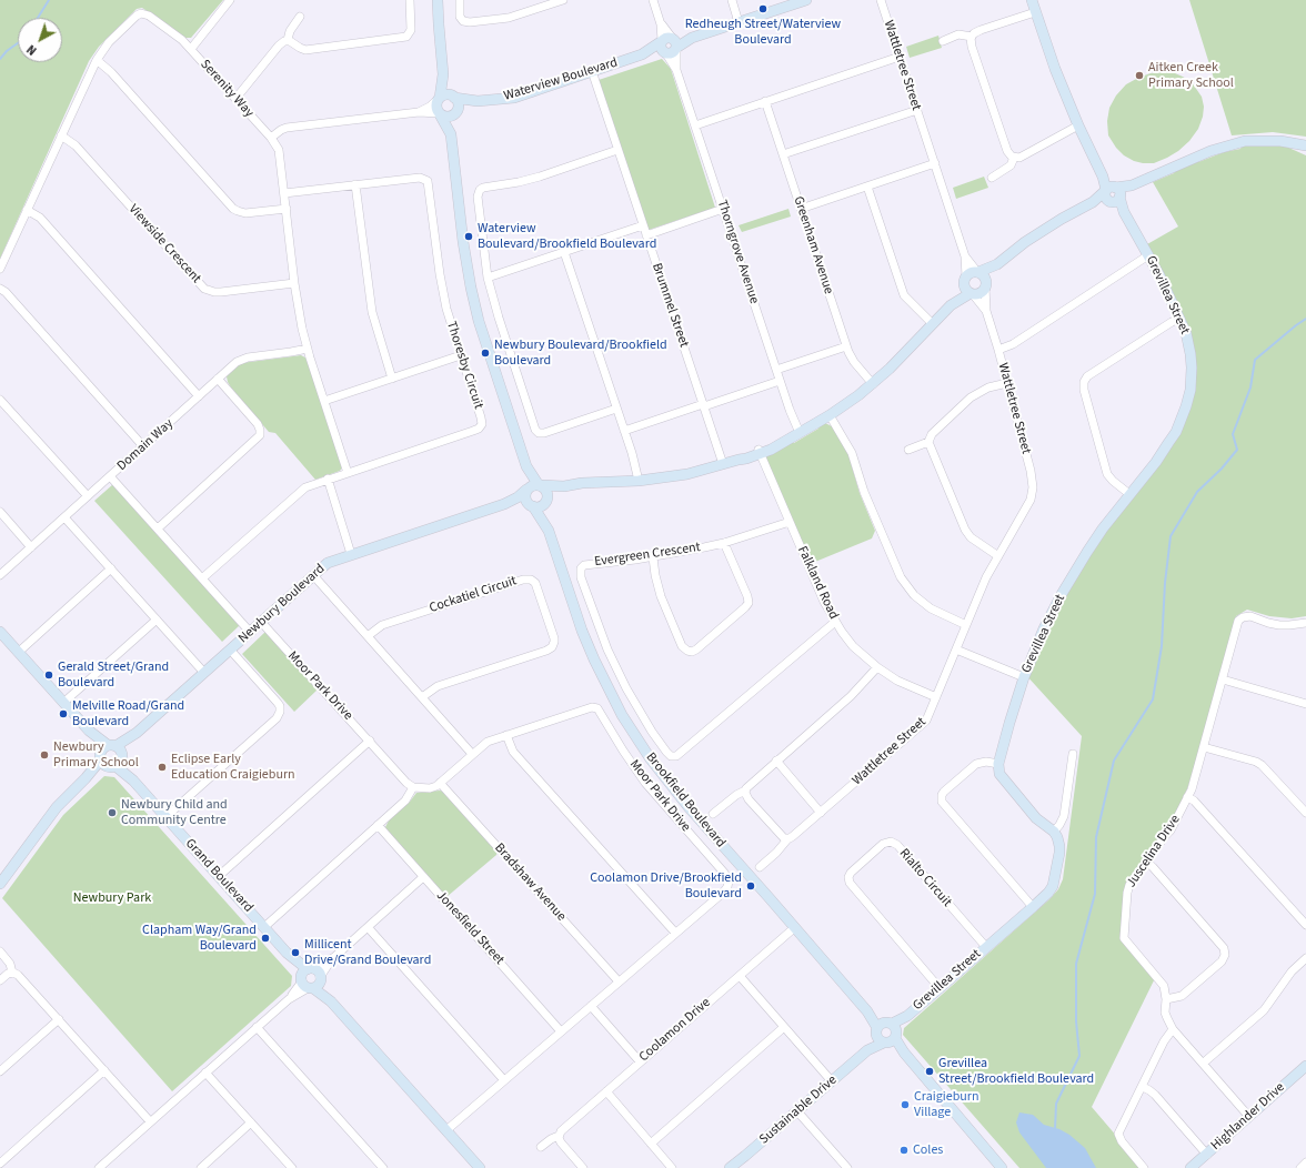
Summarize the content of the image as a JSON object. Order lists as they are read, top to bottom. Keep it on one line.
{"streets":{"street":["Wattletree Street","Waterview Boulevard","Serenity Way","Viewside Crescent","Greenham Avenue","Thorngrove Avenue","Grevillea Street","Brummel Street","Thoresby Circuit","Domain Way","Evergreen Crescent","Falkland Road","Cockatiel Circuit","Newbury Boulevard","Moor Park Drive","Brookfield Boulevard","Juscelina Drive","Grand Boulevard","Rialto Circuit","Bradshaw Avenue","Jonesfield Street","Coolamon Drive","Sustainable Drive","Highlander Drive"]},"crossings":[["Wattletree Street","Falkland Road"],["Waterview Boulevard","Thorngrove Avenue"],["Waterview Boulevard","Brummel Street"],["Serenity Way","Viewside Crescent"],["Serenity Way","Thoresby Circuit"],["Serenity Way","Domain Way"],["Grevillea Street","Brookfield Boulevard"],["Grevillea Street","Rialto Circuit"],["Grevillea Street","Sustainable Drive"],["Evergreen Crescent","Falkland Road"],["Newbury Boulevard","Moor Park Drive"],["Newbury Boulevard","Brookfield Boulevard"],["Newbury Boulevard","Grand Boulevard"],["Moor Park Drive","Grand Boulevard"],["Moor Park Drive","Bradshaw Avenue"],["Moor Park Drive","Jonesfield Street"],["Brookfield Boulevard","Coolamon Drive"],["Brookfield Boulevard","Sustainable Drive"],["Juscelina Drive","Highlander Drive"]],"parks":["Newbury Park"],"places":["Redheugh Street/Waterview Boulevard","Aitken Creek Primary School","Waterview Boulevard/Brookfield Boulevard","Newbury Boulevard/Brookfield Boulevard","Gerald Street/Grand Boulevard","Melville Road/Grand Boulevard","Newbury Primary School","Eclipse Early Education Craigieburn","Newbury Child and Community Centre","Coolamon Drive/Brookfield Boulevard","Clapham Way/Grand Boulevard","Millicent Drive/Grand Boulevard","Grevillea Street/Brookfield Boulevard","Craigieburn Village","Coles"],"north":"bottom left"}
